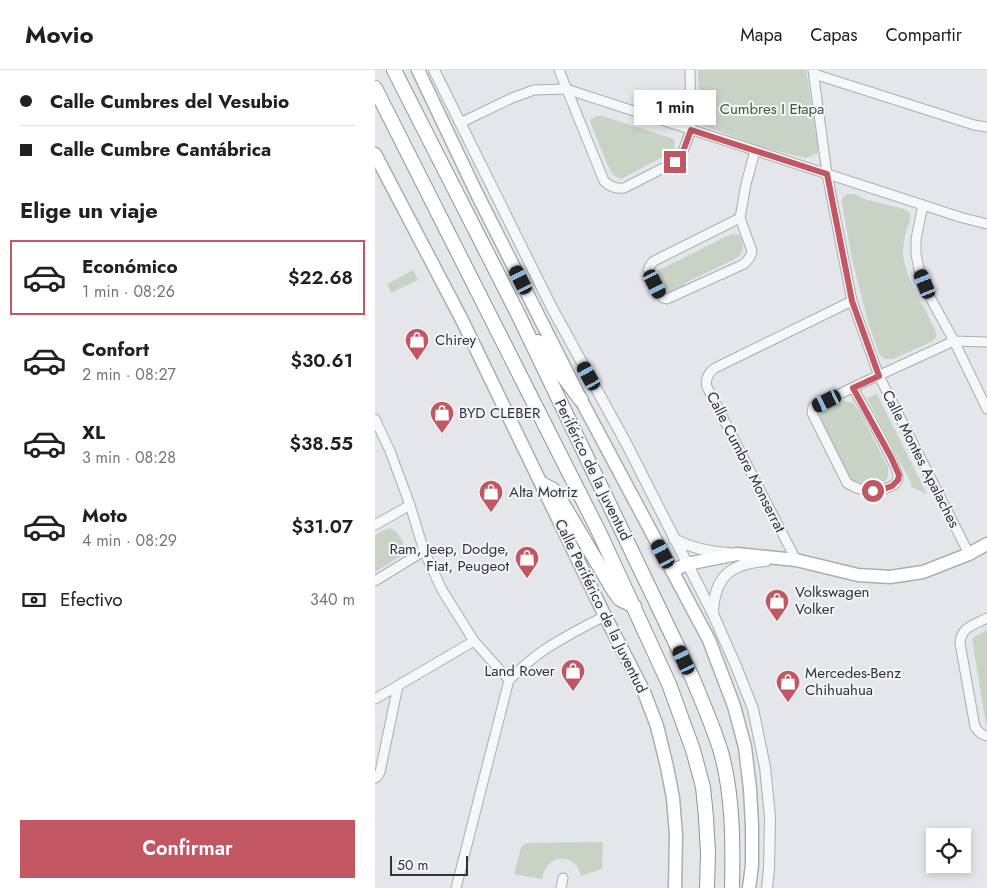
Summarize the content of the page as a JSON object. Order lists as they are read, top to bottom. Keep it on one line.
{"streets":{"highway":["Periférico de la Juventud"],"main road":["Calle Periférico de la Juventud"],"street":["Calle Montes Apalaches","Calle Cumbre Monserrat"]},"crossings":[["Calle Montes Apalaches","Calle Cumbre Monserrat"]],"parks":["Cumbres I Etapa"],"places":{"shop":["Chirey","BYD CLEBER","Alta Motriz","Ram, Jeep, Dodge, Fiat, Peugeot","Volkswagen Volker","Land Rover","Mercedes-Benz Chihuahua"]},"scale_bar":"50 m","page":{"header":"Movio","nav":["Mapa","Capas","Compartir"],"banner":["Calle Cumbres del Vesubio","Calle Cumbre Cantábrica"],"bubble":"1 min","heading":"Elige un viaje","list":[{"name":"Económico","note":"1 min · 08:26","value":"$22.68"},{"name":"Confort","note":"2 min · 08:27","value":"$30.61"},{"name":"XL","note":"3 min · 08:28","value":"$38.55"},{"name":"Moto","note":"4 min · 08:29","value":"$31.07"}],"pay":["Efectivo","340 m"],"buttons":"Confirmar","scale":"50 m"}}
